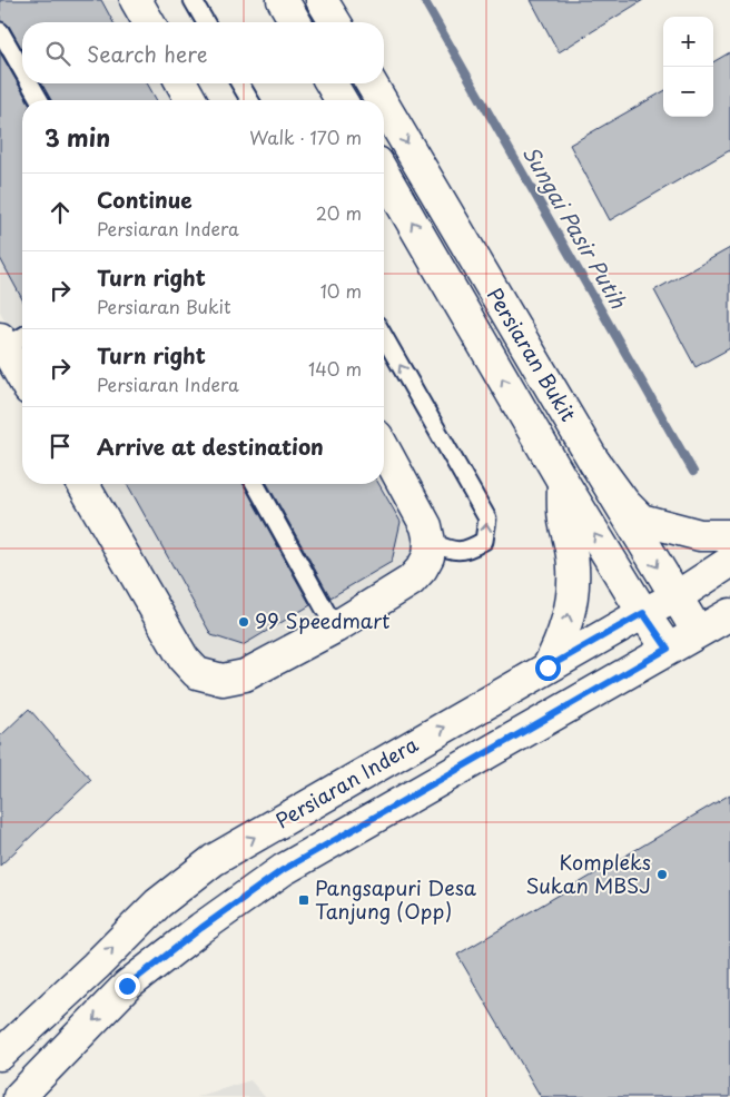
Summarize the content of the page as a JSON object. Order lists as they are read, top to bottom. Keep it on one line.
{"streets":{"main road":["Persiaran Bukit","Persiaran Indera"]},"crossings":[["Persiaran Bukit","Persiaran Indera"]],"water":["Sungai Pasir Putih"],"places":{"other":["99 Speedmart","Kompleks Sukan MBSJ"],"transit":["Pangsapuri Desa Tanjung (Opp)"]},"page":{"map_buttons":["+","−"],"search":"Search here","heading":["3 min","Walk · 170 m"],"list":[["Continue","Persiaran Indera","20 m"],["Turn right","Persiaran Bukit","10 m"],["Turn right","Persiaran Indera","140 m"],"Arrive at destination"]}}
